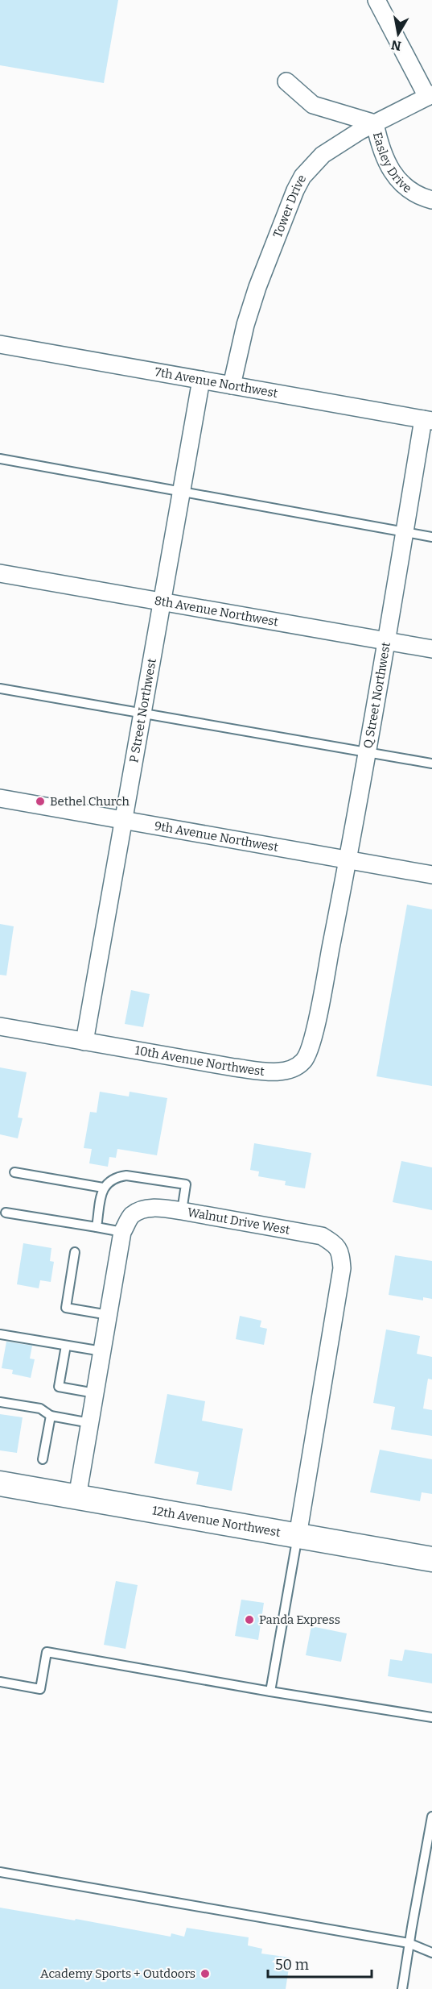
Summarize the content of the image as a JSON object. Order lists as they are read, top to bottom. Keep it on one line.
{"streets":{"main road":["12th Avenue Northwest"],"street":["Easley Drive","Tower Drive","7th Avenue Northwest","8th Avenue Northwest","Q Street Northwest","P Street Northwest","9th Avenue Northwest","10th Avenue Northwest","Walnut Drive West"]},"crossings":[["Easley Drive","Tower Drive"],["Tower Drive","7th Avenue Northwest"],["7th Avenue Northwest","Q Street Northwest"],["7th Avenue Northwest","P Street Northwest"],["8th Avenue Northwest","Q Street Northwest"],["8th Avenue Northwest","P Street Northwest"],["Q Street Northwest","9th Avenue Northwest"],["Q Street Northwest","10th Avenue Northwest"],["P Street Northwest","9th Avenue Northwest"],["P Street Northwest","10th Avenue Northwest"],["Walnut Drive West","12th Avenue Northwest"]],"places":["Bethel Church","Panda Express","Academy Sports + Outdoors"],"scale_bar":"50 m","north":"bottom"}
